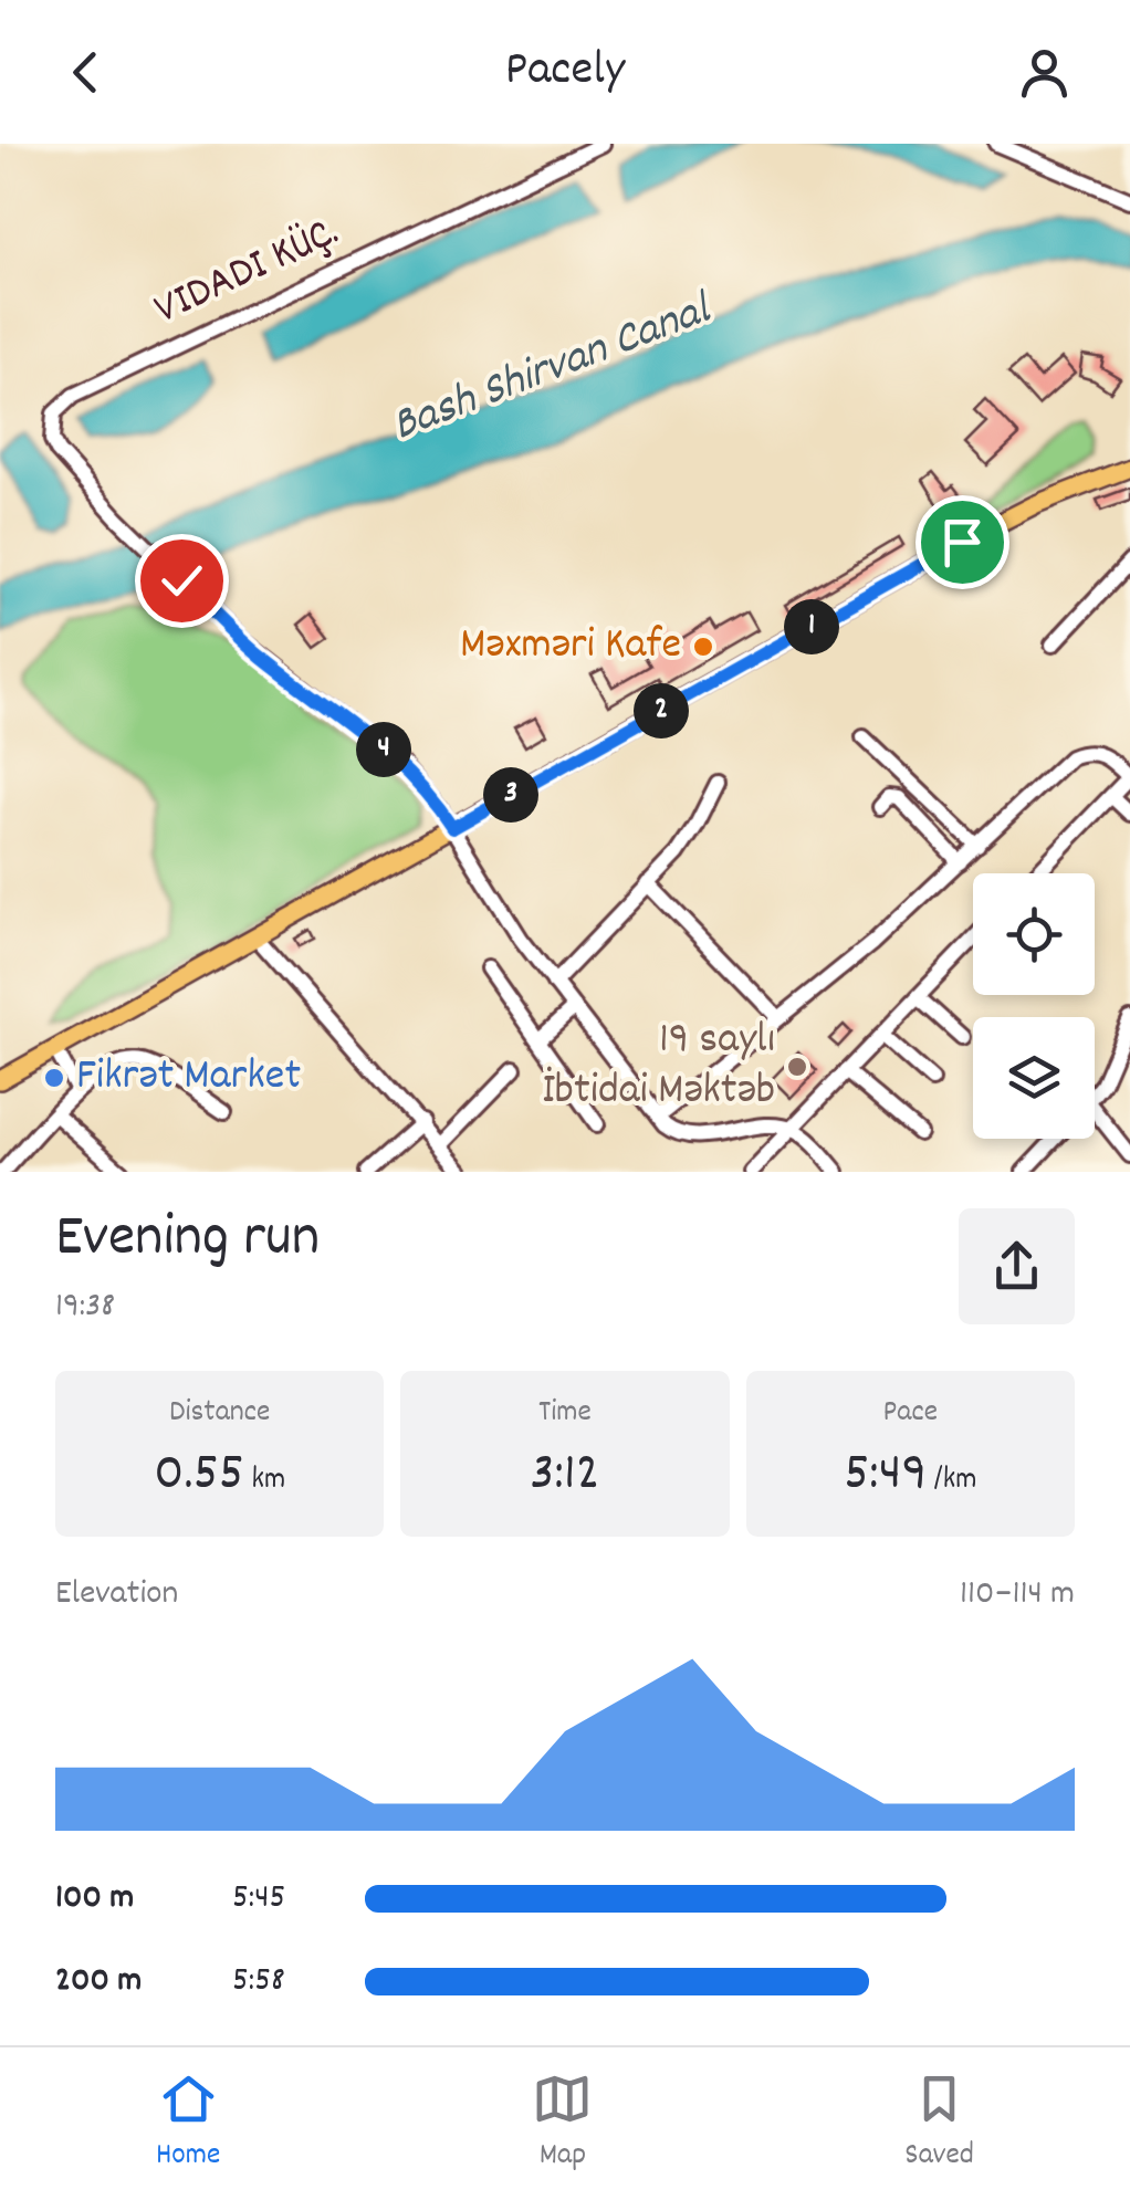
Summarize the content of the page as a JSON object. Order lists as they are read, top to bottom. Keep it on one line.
{"streets":{"street":["VIDADI KÜÇ."]},"water":["Bash Shirvan Canal"],"places":["Məxməri Kafe","19 saylı İbtidai Məktəb","Fikrət Market"],"page":{"header":"Pacely","pins":["1","2","4","3"],"heading":["Evening run","19:38"],"stats":[["Distance","0.55 km"],["Time","3:12"],["Pace","5:49 /km"]],"chart":["Elevation","110–114 m"],"list":[{"name":"100 m","note":"5:45"},{"name":"200 m","note":"5:58"}],"tabs":["Home","Map","Saved"]}}
